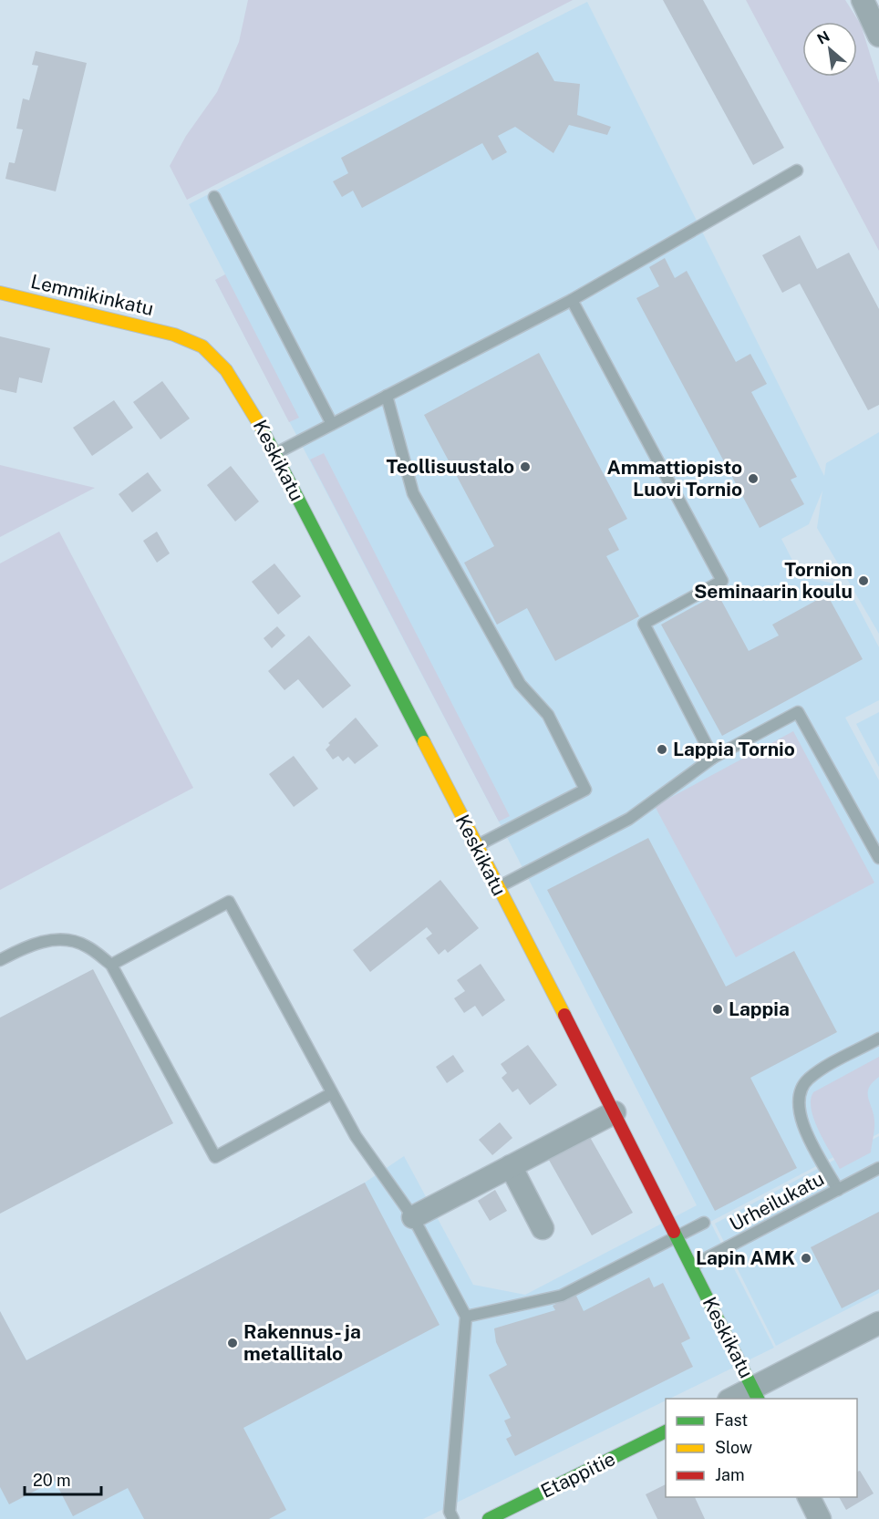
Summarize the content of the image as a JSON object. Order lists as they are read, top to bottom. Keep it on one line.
{"streets":{"street":["Lemmikinkatu","Keskikatu","Etappitie"],"lane":["Urheilukatu"]},"crossings":[["Lemmikinkatu","Keskikatu"],["Keskikatu","Urheilukatu"]],"places":["Teollisuustalo","Ammattiopisto Luovi Tornio","Tornion Seminaarin koulu","Lappia Tornio","Lappia","Lapin AMK","Rakennus- ja metallitalo"],"legend":["Fast","Slow","Jam"],"scale_bar":"20 m","north":"top left"}
